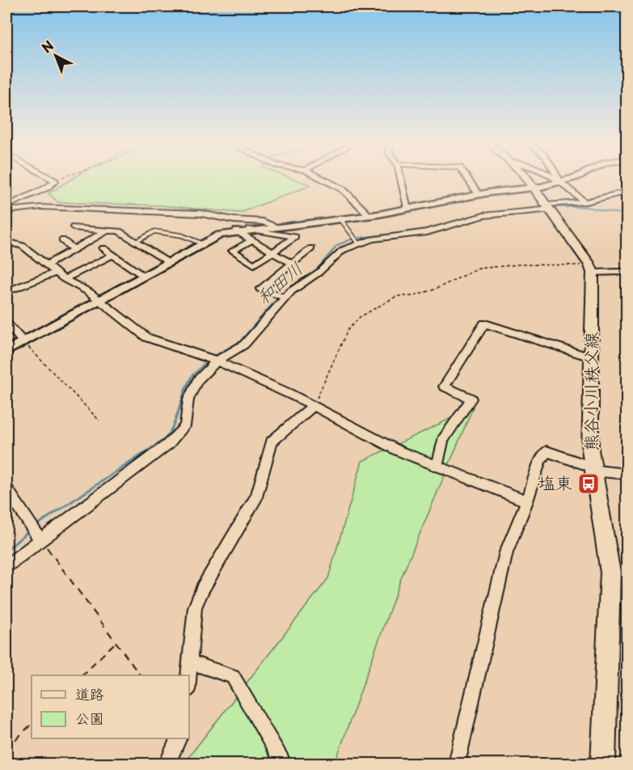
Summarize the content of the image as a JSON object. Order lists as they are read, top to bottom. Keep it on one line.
{"streets":{"main road":["熊谷小川秩父線"]},"water":["和田川"],"places":{"bus stop":["塩東"]},"legend":["道路","公園"],"north":"top left"}
